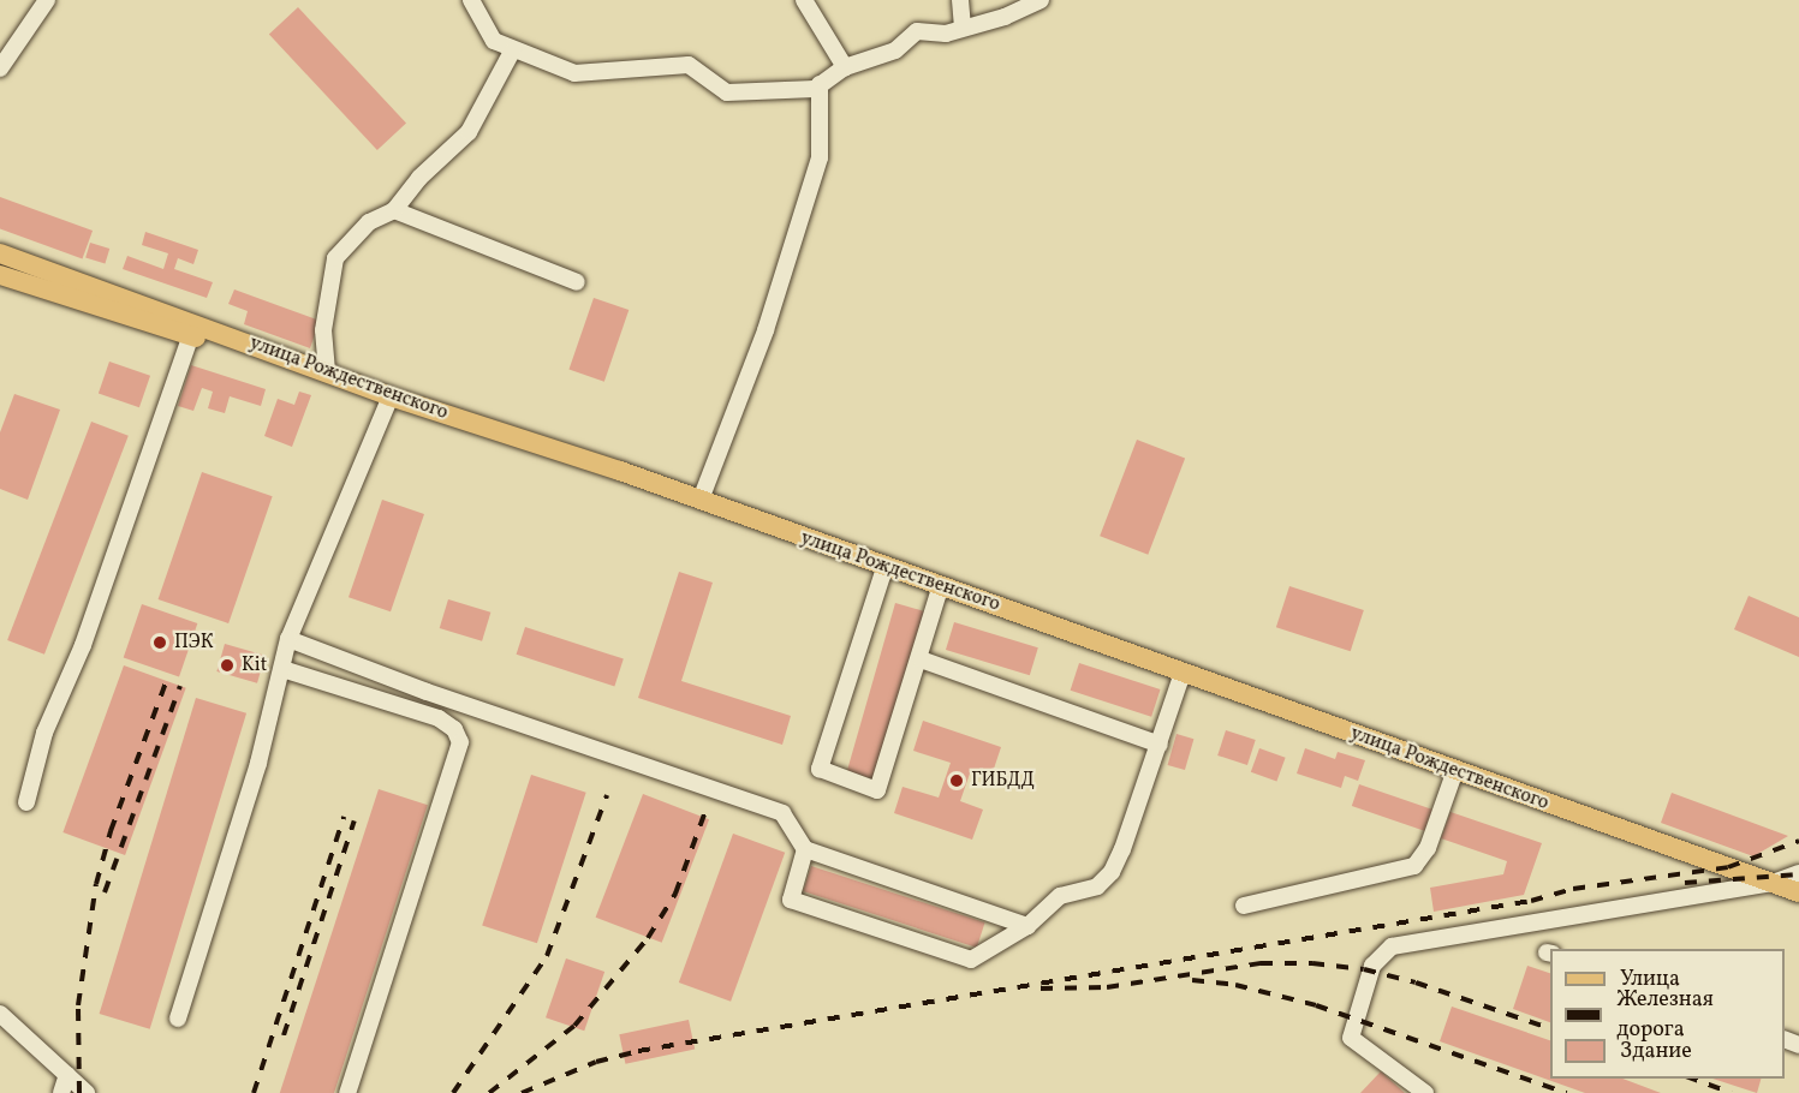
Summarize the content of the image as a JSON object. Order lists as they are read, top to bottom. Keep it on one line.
{"streets":{"main road":["улица Рождественского"]},"places":["ПЭК","Kit","ГИБДД"],"legend":["Улица","Железная дорога","Здание"]}
